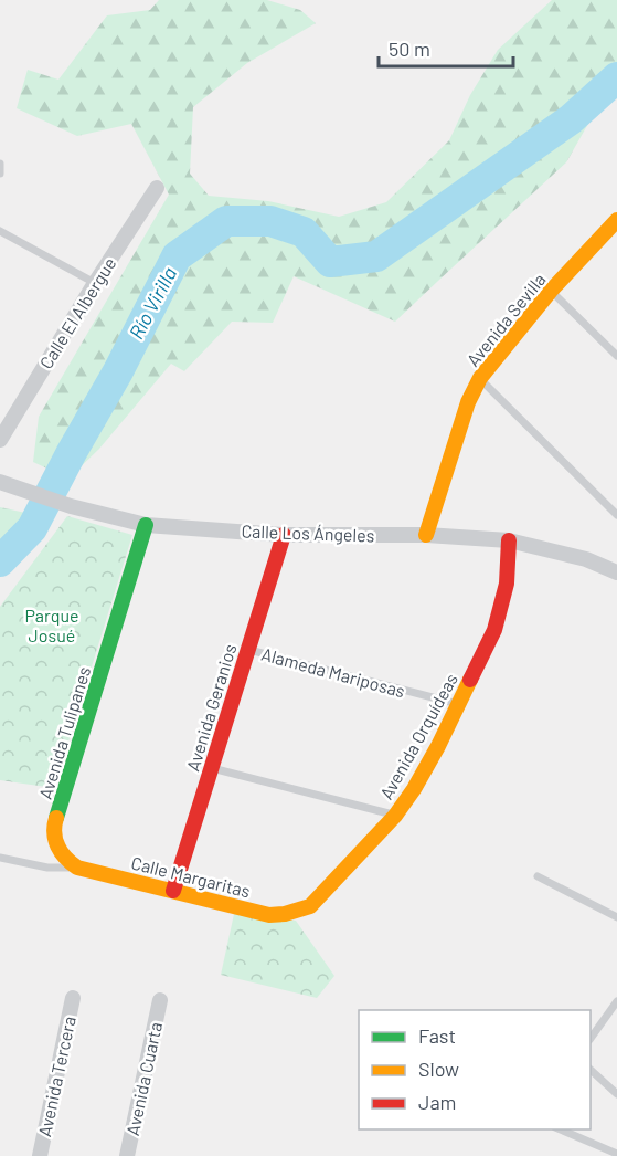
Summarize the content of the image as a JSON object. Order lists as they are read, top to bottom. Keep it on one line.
{"streets":{"street":["Calle El Albergue","Avenida Sevilla","Calle Los Ángeles","Avenida Geranios","Avenida Tulipanes","Avenida Orquídeas","Calle Margaritas","Avenida Tercera","Avenida Cuarta"],"lane":["Alameda Mariposas"]},"crossings":[["Avenida Sevilla","Calle Los Ángeles"],["Calle Los Ángeles","Avenida Geranios"],["Calle Los Ángeles","Avenida Tulipanes"],["Calle Los Ángeles","Avenida Orquídeas"],["Alameda Mariposas","Avenida Geranios"],["Alameda Mariposas","Avenida Orquídeas"],["Avenida Geranios","Calle Margaritas"],["Avenida Tulipanes","Calle Margaritas"],["Avenida Orquídeas","Calle Margaritas"]],"water":["Río Virilla"],"parks":["Parque Josué"],"legend":["Fast","Slow","Jam"],"scale_bar":"50 m"}
